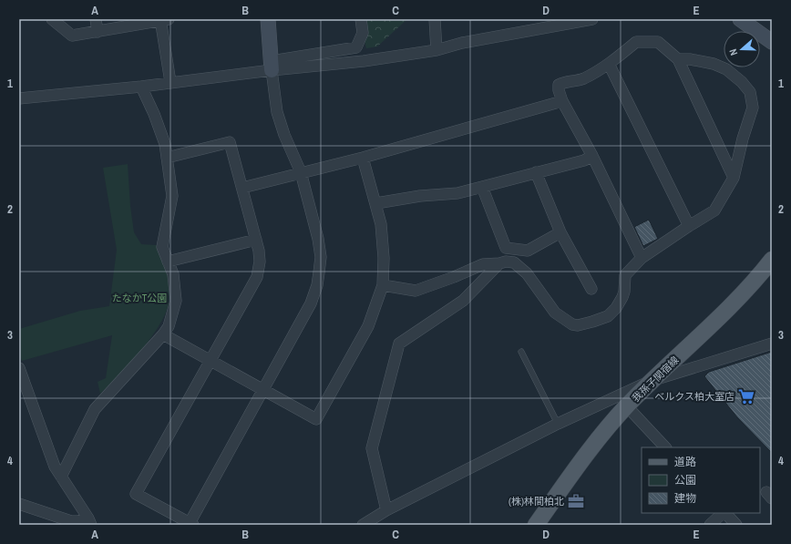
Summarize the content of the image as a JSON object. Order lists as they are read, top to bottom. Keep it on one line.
{"streets":{"main road":["我孫子関宿線"]},"parks":["たなかT公園"],"places":{"supermarket":["ベルクス柏大室店"],"office":["(株)林間柏北"]},"legend":["道路","公園","建物"],"north":"left","grid":{"columns":["A","B","C","D","E"],"rows":["1","2","3","4"]}}
